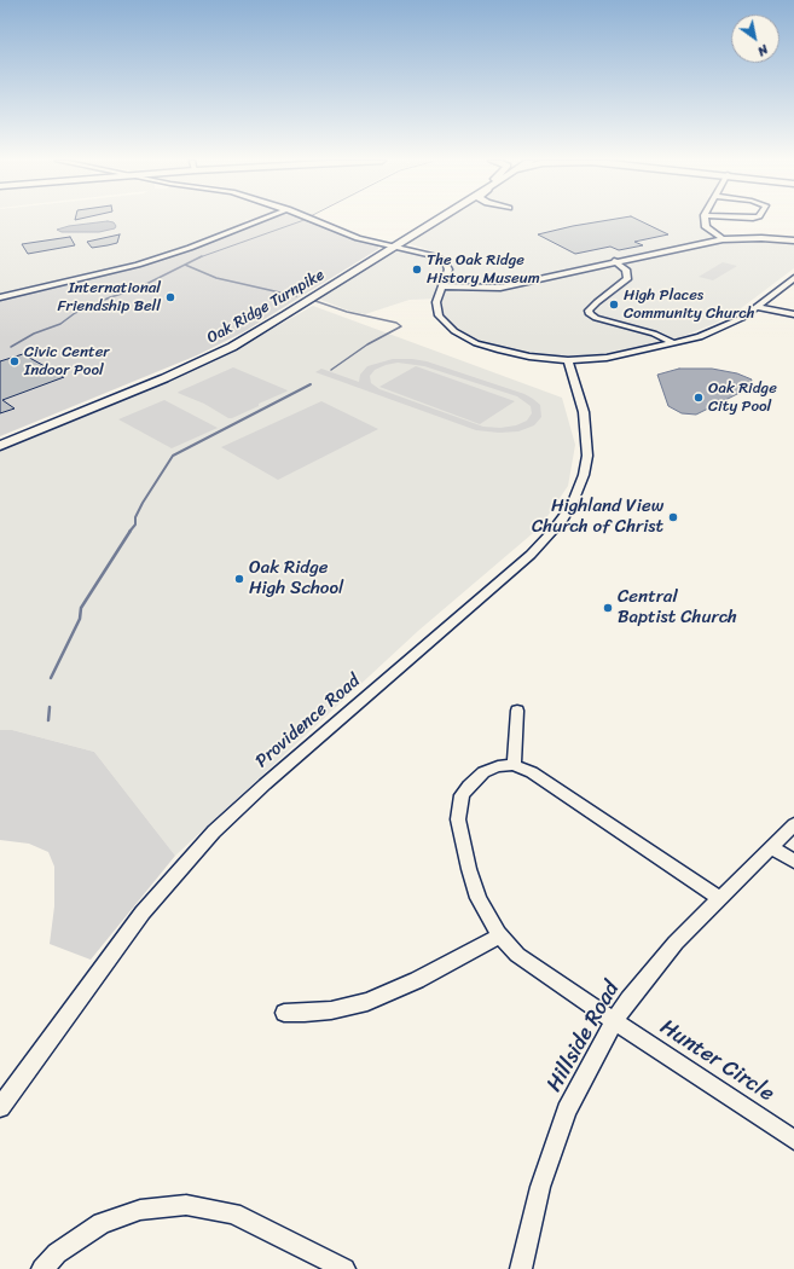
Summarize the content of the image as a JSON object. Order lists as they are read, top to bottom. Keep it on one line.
{"streets":{"highway":["Oak Ridge Turnpike"],"street":["Providence Road","Hillside Road","Hunter Circle"]},"crossings":[["Hillside Road","Hunter Circle"]],"places":["The Oak Ridge History Museum","International Friendship Bell","High Places Community Church","Civic Center Indoor Pool","Oak Ridge City Pool","Highland View Church of Christ","Oak Ridge High School","Central Baptist Church"],"north":"bottom right"}
